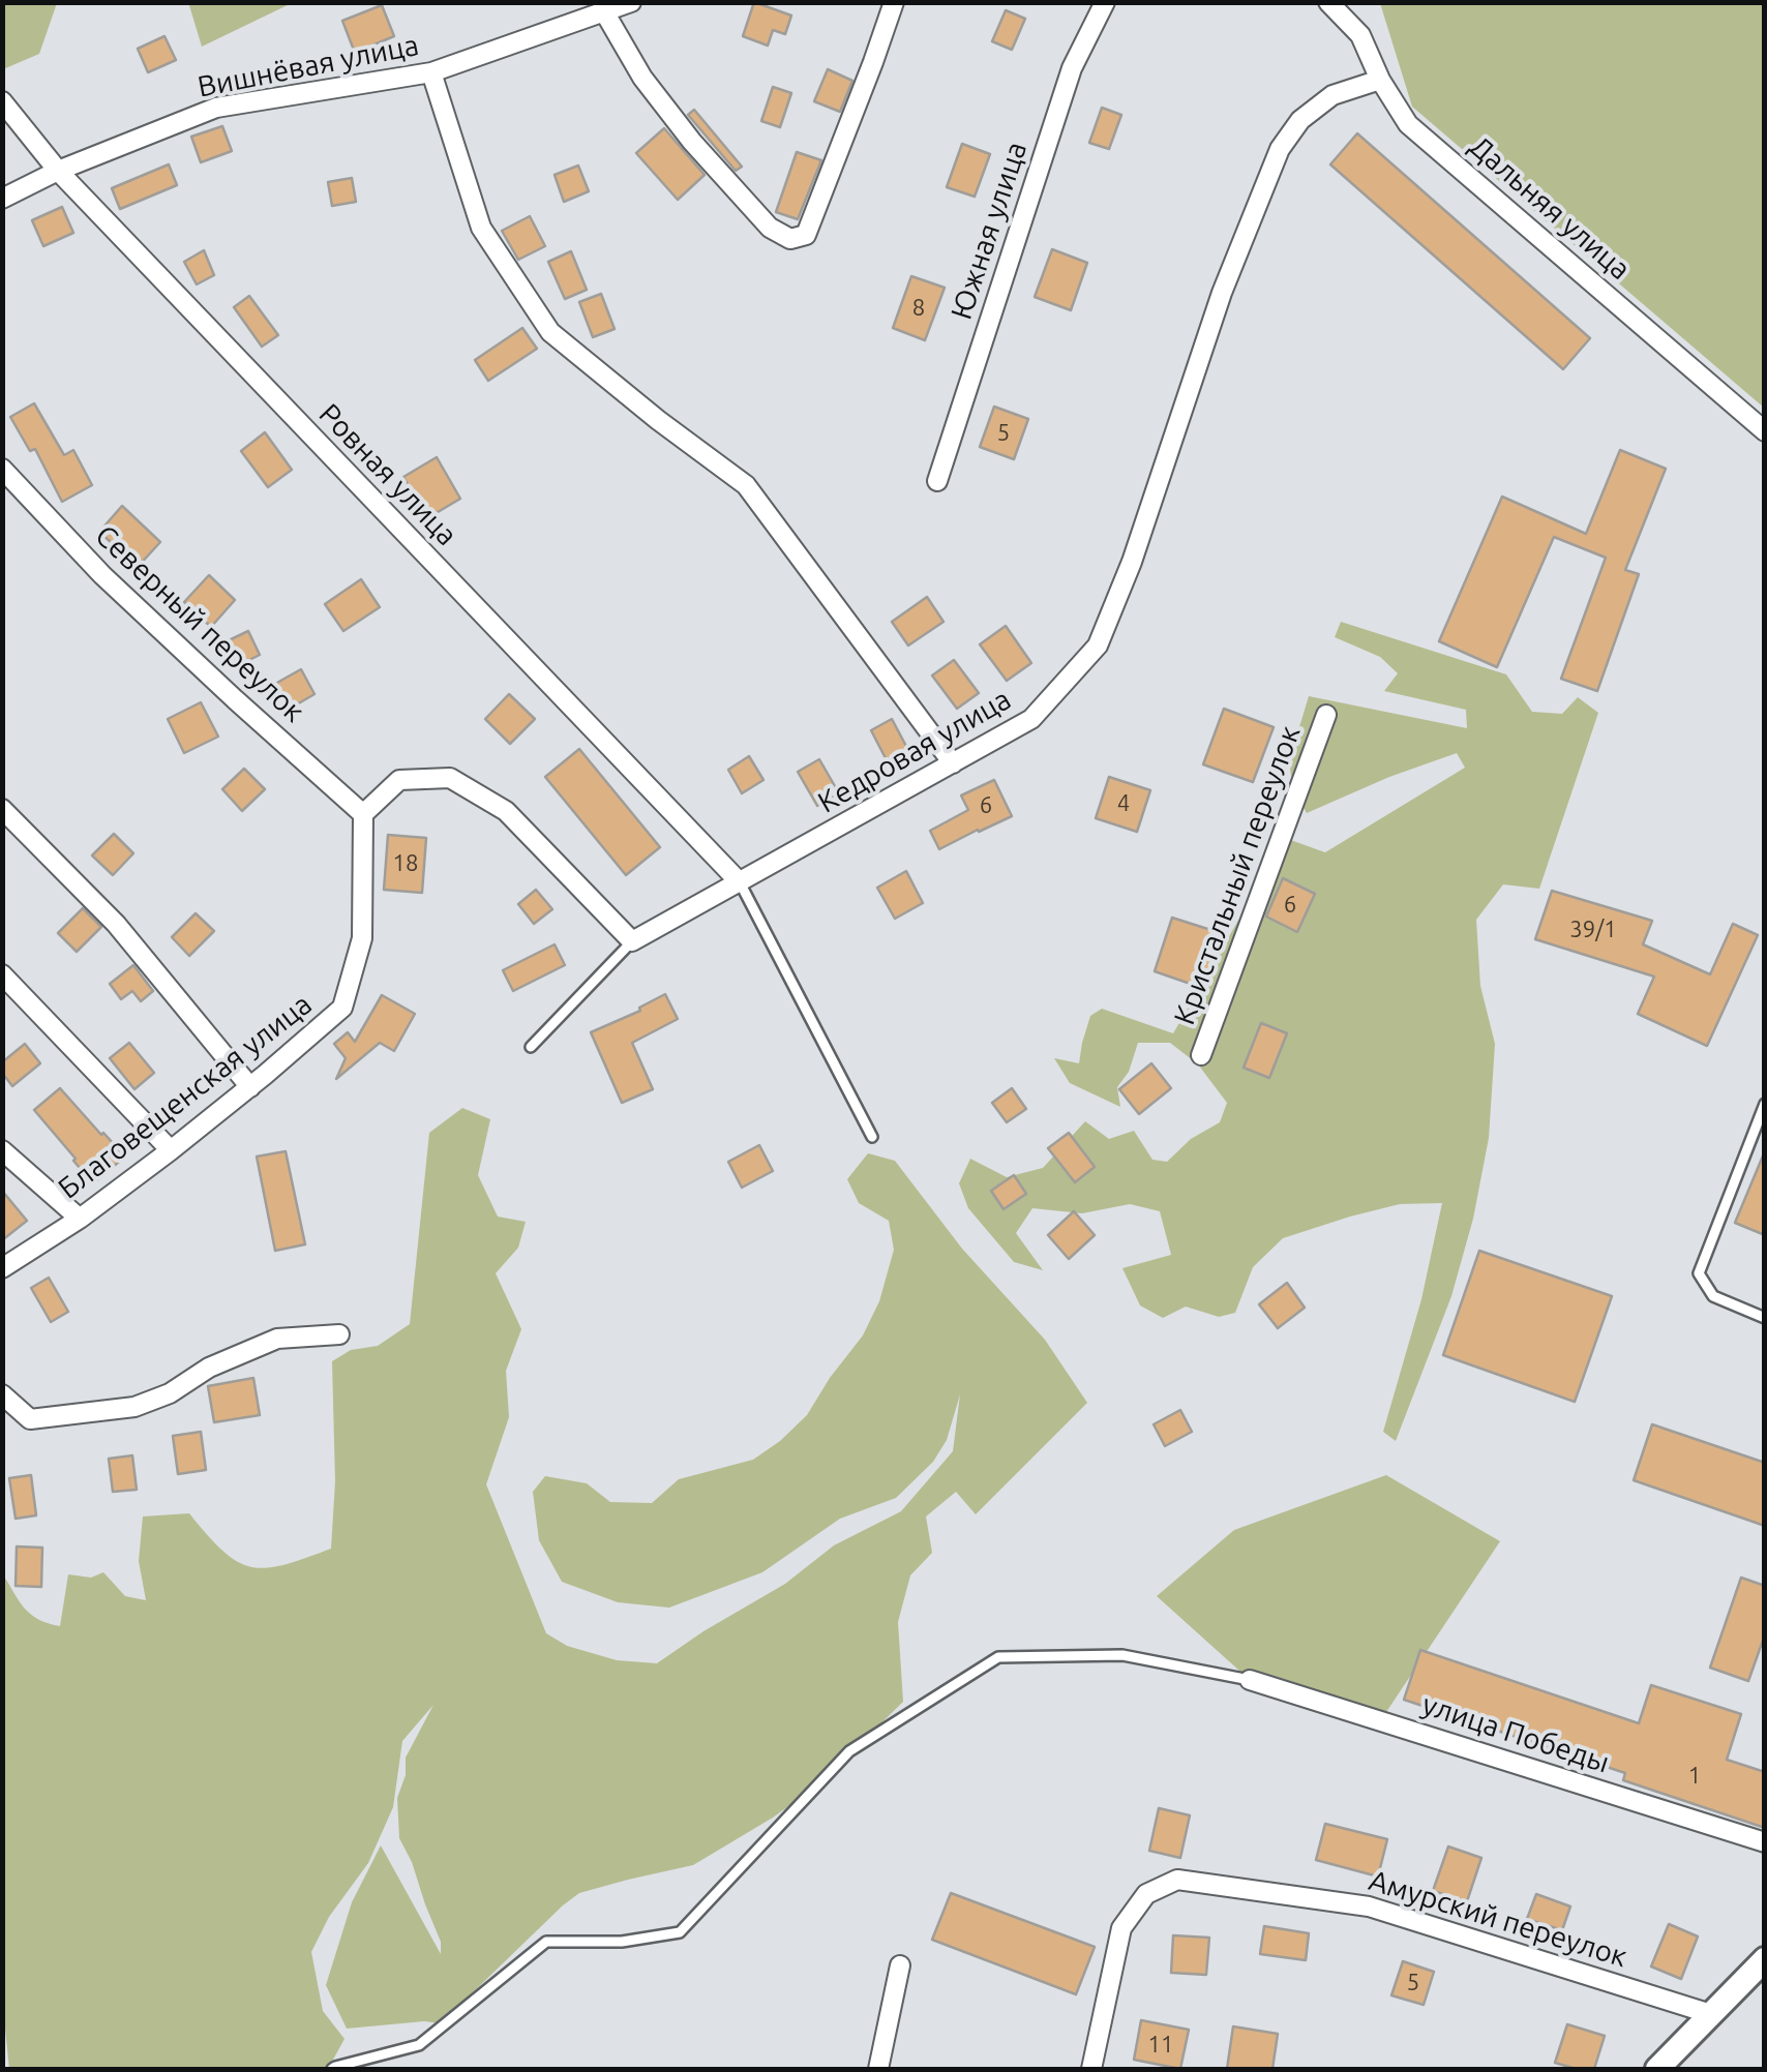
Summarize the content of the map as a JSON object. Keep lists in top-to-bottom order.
{
  "streets": {
    "street": [
      "Вишнёвая улица",
      "Дальняя улица",
      "Южная улица",
      "Ровная улица",
      "Северный переулок",
      "Кедровая улица",
      "Кристальный переулок",
      "Благовещенская улица",
      "улица Победы",
      "Амурский переулок"
    ]
  },
  "crossings": [
    ["Вишнёвая улица", "Ровная улица"],
    ["Дальняя улица", "Кедровая улица"],
    ["Ровная улица", "Кедровая улица"],
    ["Северный переулок", "Благовещенская улица"]
  ],
  "house_numbers": [
    "8",
    "5",
    "4",
    "6",
    "18",
    "6",
    "39/1",
    "1",
    "5",
    "11"
  ]
}
